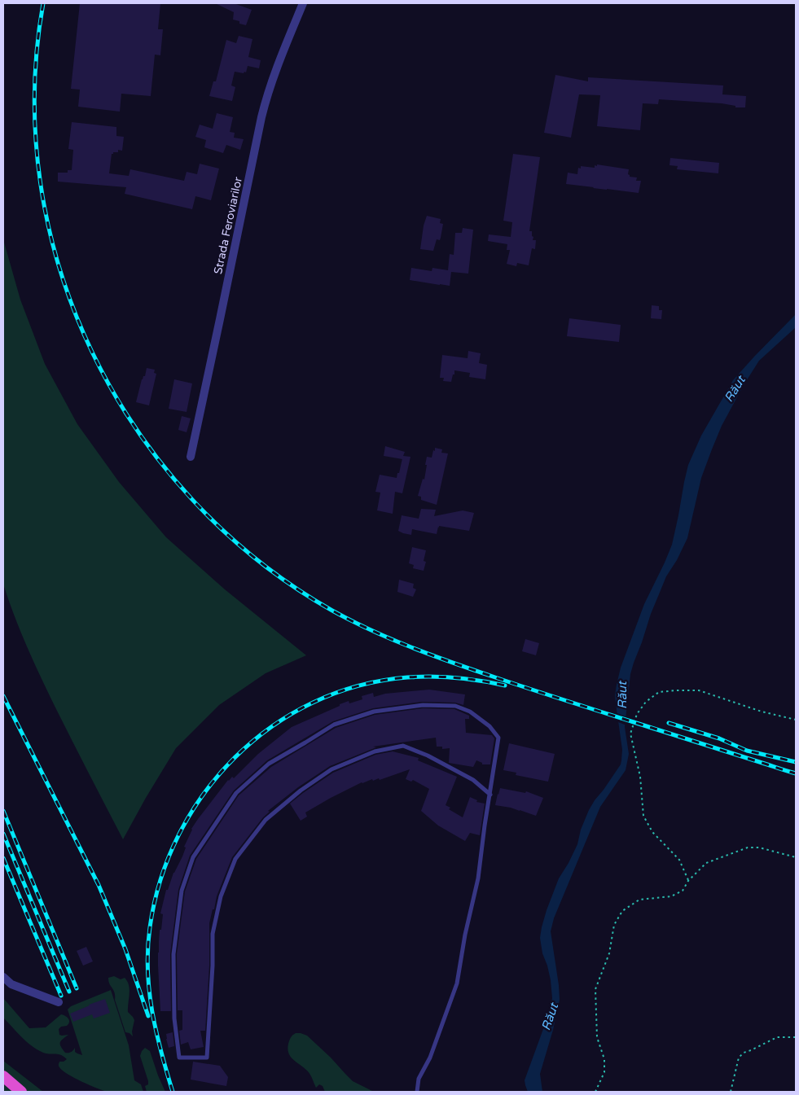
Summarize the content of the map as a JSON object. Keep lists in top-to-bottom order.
{
  "streets": {
    "street": ["Strada Feroviarilor"]
  },
  "water": ["Răut"]
}
